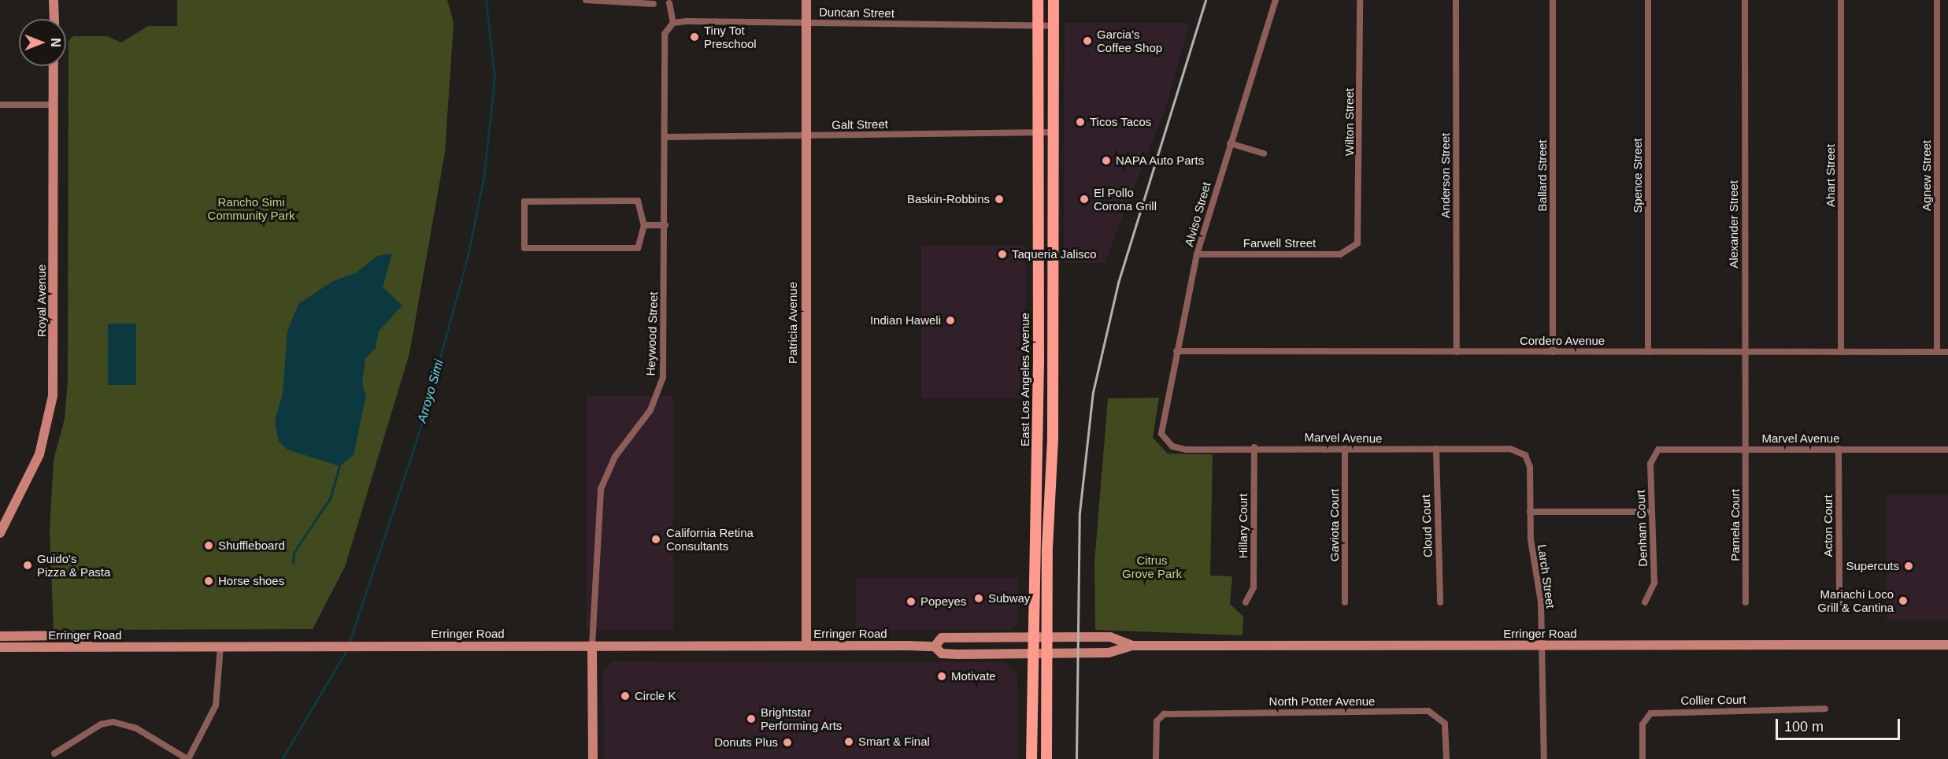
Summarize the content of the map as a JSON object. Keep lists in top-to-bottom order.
{
  "streets": {
    "main road": [
      "Royal Avenue",
      "Patricia Avenue",
      "Heywood Street",
      "East Los Angeles Avenue",
      "Erringer Road"
    ],
    "street": [
      "Duncan Street",
      "Wilton Street",
      "Galt Street",
      "Anderson Street",
      "Ballard Street",
      "Spence Street",
      "Ahart Street",
      "Agnew Street",
      "Alviso Street",
      "Alexander Street",
      "Farwell Street",
      "Cordero Avenue",
      "Marvel Avenue",
      "Gaviota Court",
      "Pamela Court",
      "Hillary Court",
      "Cloud Court",
      "Acton Court",
      "Denham Court",
      "Larch Street",
      "Collier Court",
      "North Potter Avenue"
    ]
  },
  "crossings": [
    ["Duncan Street", "Patricia Avenue"],
    ["Duncan Street", "Heywood Street"],
    ["Duncan Street", "East Los Angeles Avenue"],
    ["Wilton Street", "Farwell Street"],
    ["Galt Street", "Patricia Avenue"],
    ["Galt Street", "Heywood Street"],
    ["Galt Street", "East Los Angeles Avenue"],
    ["Anderson Street", "Cordero Avenue"],
    ["Ballard Street", "Cordero Avenue"],
    ["Spence Street", "Cordero Avenue"],
    ["Ahart Street", "Cordero Avenue"],
    ["Agnew Street", "Cordero Avenue"],
    ["Alviso Street", "Farwell Street"],
    ["Alviso Street", "Cordero Avenue"],
    ["Alviso Street", "Marvel Avenue"],
    ["Alexander Street", "Cordero Avenue"],
    ["Alexander Street", "Marvel Avenue"],
    ["Alexander Street", "Pamela Court"],
    ["Patricia Avenue", "Erringer Road"],
    ["Heywood Street", "Erringer Road"],
    ["East Los Angeles Avenue", "Erringer Road"],
    ["Marvel Avenue", "Gaviota Court"],
    ["Marvel Avenue", "Pamela Court"],
    ["Marvel Avenue", "Hillary Court"],
    ["Marvel Avenue", "Cloud Court"],
    ["Marvel Avenue", "Acton Court"],
    ["Marvel Avenue", "Denham Court"],
    ["Marvel Avenue", "Larch Street"],
    ["Larch Street", "Erringer Road"]
  ],
  "water": ["Arroyo Simi"],
  "parks": ["Rancho Simi Community Park", "Citrus Grove Park"],
  "places": [
    "Tiny Tot Preschool",
    "Garcia's Coffee Shop",
    "Ticos Tacos",
    "NAPA Auto Parts",
    "Baskin-Robbins",
    "El Pollo Corona Grill",
    "Taqueria Jalisco",
    "Indian Haweli",
    "California Retina Consultants",
    "Shuffleboard",
    "Guido's Pizza & Pasta",
    "Supercuts",
    "Horse shoes",
    "Subway",
    "Mariachi Loco Grill & Cantina",
    "Popeyes",
    "Motivate",
    "Circle K",
    "Brightstar Performing Arts",
    "Smart & Final",
    "Donuts Plus"
  ],
  "scale_bar": "100 m",
  "north": "right"
}
